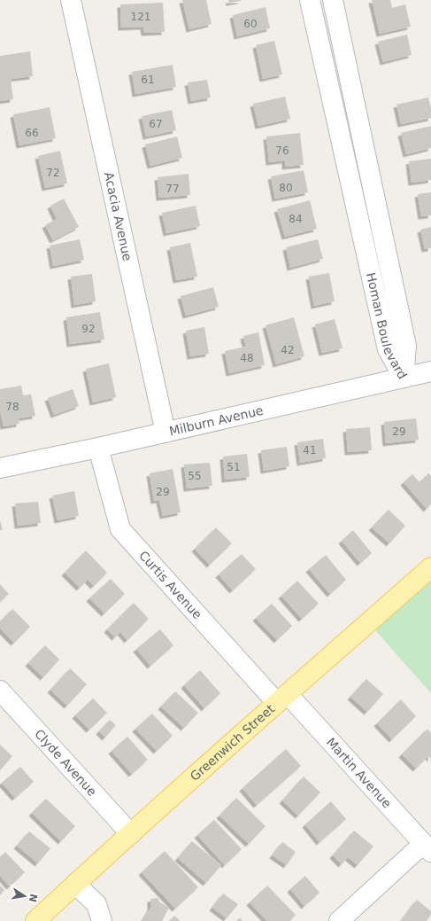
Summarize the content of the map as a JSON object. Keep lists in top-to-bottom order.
{
  "streets": {
    "main road": ["Greenwich Street"],
    "street": [
      "Acacia Avenue",
      "Homan Boulevard",
      "Milburn Avenue",
      "Curtis Avenue",
      "Clyde Avenue",
      "Martin Avenue"
    ]
  },
  "crossings": [
    ["Acacia Avenue", "Milburn Avenue"],
    ["Homan Boulevard", "Milburn Avenue"],
    ["Milburn Avenue", "Curtis Avenue"],
    ["Curtis Avenue", "Greenwich Street"],
    ["Curtis Avenue", "Martin Avenue"],
    ["Greenwich Street", "Clyde Avenue"],
    ["Greenwich Street", "Martin Avenue"]
  ],
  "house_numbers": [
    "121",
    "60",
    "61",
    "67",
    "66",
    "76",
    "72",
    "80",
    "77",
    "84",
    "92",
    "42",
    "48",
    "78",
    "29",
    "41",
    "51",
    "55",
    "29"
  ],
  "north": "right"
}
